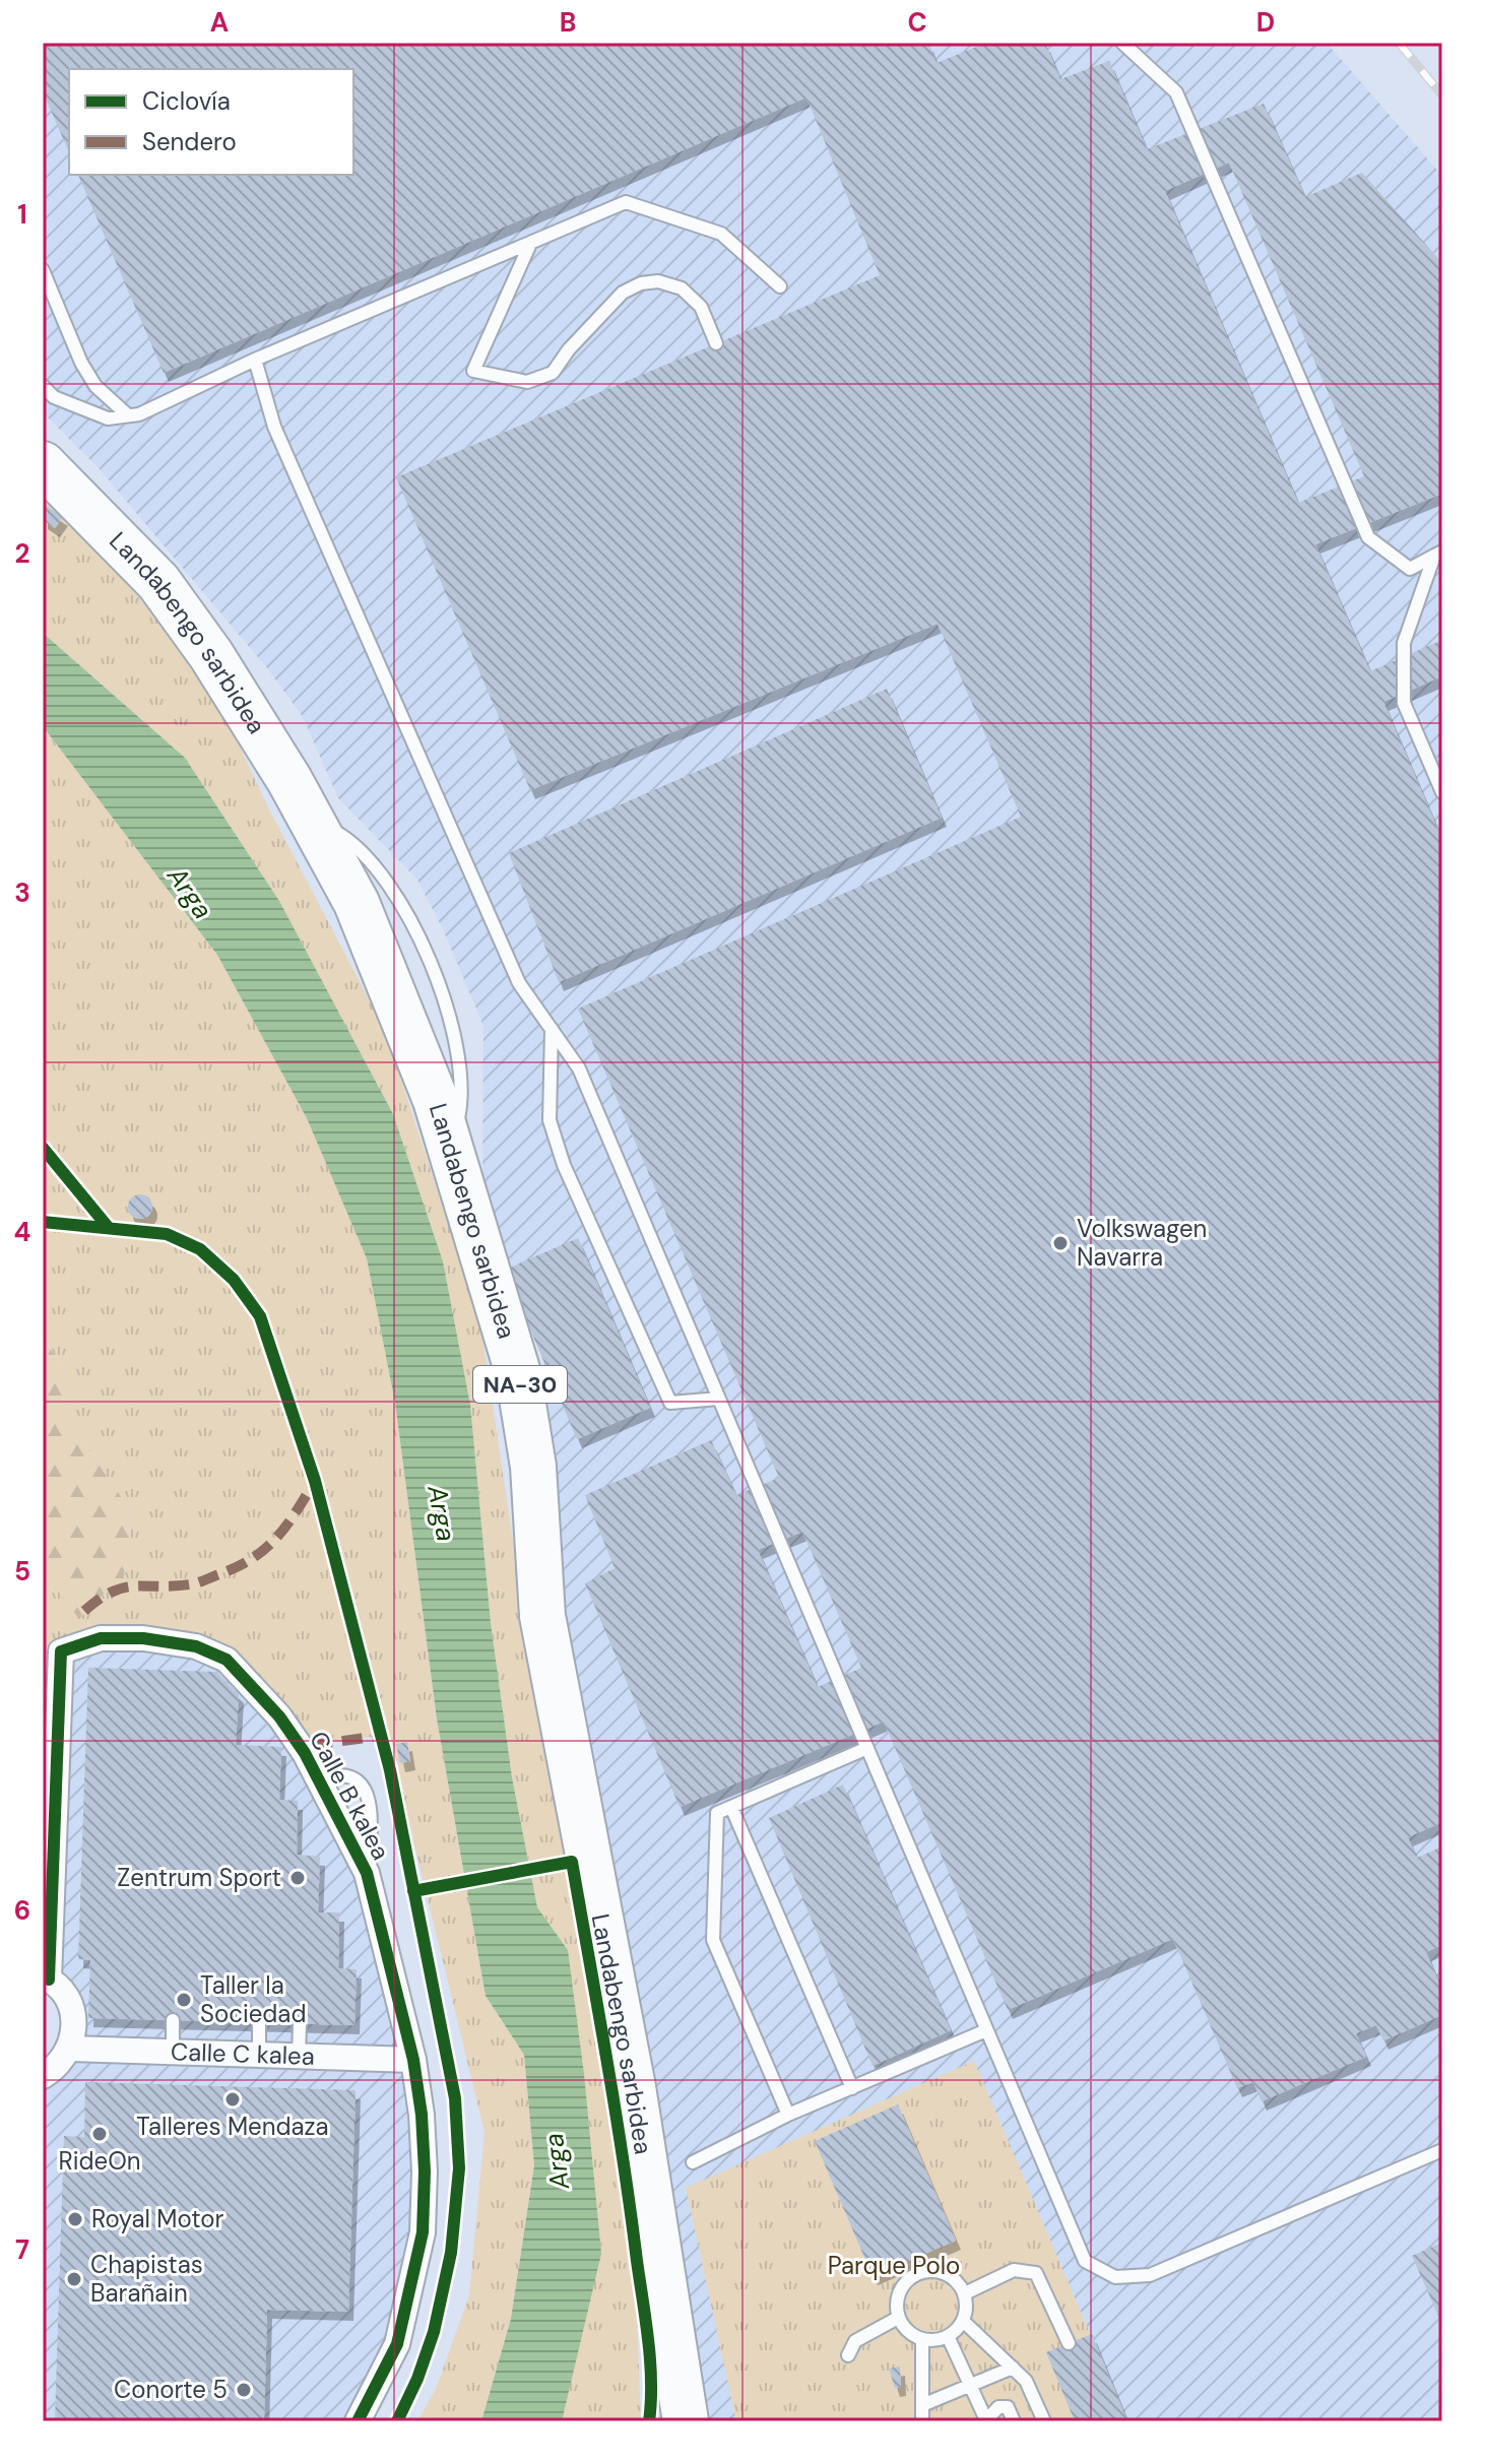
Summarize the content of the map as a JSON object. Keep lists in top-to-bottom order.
{
  "streets": {
    "highway": ["Landabengo sarbidea", "NA-30"],
    "street": ["Calle B kalea", "Calle C kalea"]
  },
  "crossings": [
    ["Calle B kalea", "Calle C kalea"]
  ],
  "water": ["Arga"],
  "parks": ["Parque Polo"],
  "places": [
    "Volkswagen Navarra",
    "Zentrum Sport",
    "Taller la Sociedad",
    "Talleres Mendaza",
    "RideOn",
    "Royal Motor",
    "Chapistas Barañain",
    "Conorte 5"
  ],
  "legend": ["Ciclovía", "Sendero"],
  "grid": {
    "columns": [
      "A",
      "B",
      "C",
      "D"
    ],
    "rows": [
      "1",
      "2",
      "3",
      "4",
      "5",
      "6",
      "7"
    ]
  }
}
